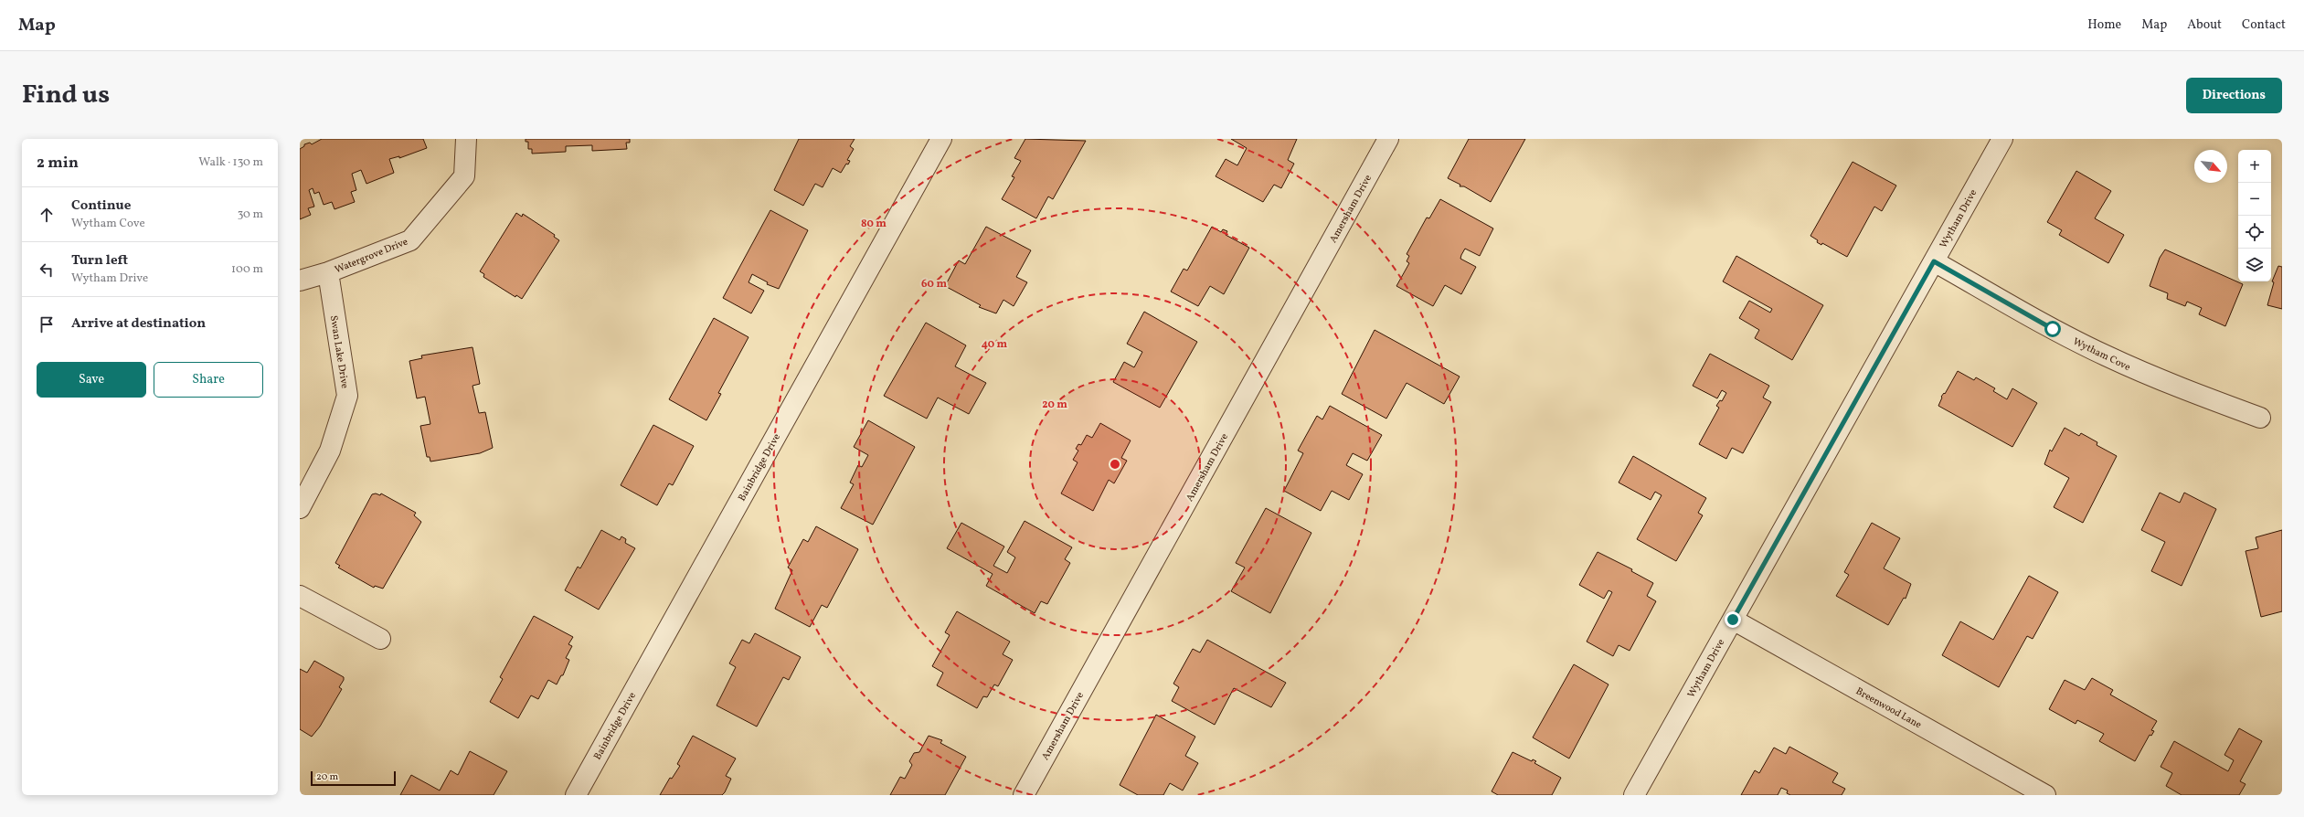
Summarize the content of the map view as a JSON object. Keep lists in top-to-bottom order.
{
  "streets": {
    "street": [
      "Amersham Drive",
      "Wytham Drive",
      "Watergrove Drive",
      "Swan Lake Drive",
      "Wytham Cove",
      "Bainbridge Drive",
      "Breenwood Lane"
    ]
  },
  "crossings": [
    ["Wytham Drive", "Wytham Cove"],
    ["Wytham Drive", "Breenwood Lane"],
    ["Watergrove Drive", "Swan Lake Drive"]
  ],
  "scale_bar": "20 m",
  "north": "bottom right",
  "page": {
    "header": "Map",
    "nav": [
      "Home",
      "Map",
      "About",
      "Contact"
    ],
    "title": "Find us",
    "buttons": [
      "Directions",
      ["Save", "Share"]
    ],
    "heading": ["2 min", "Walk · 130 m"],
    "map_buttons": ["+", "−"],
    "list": [
      ["Continue", "Wytham Cove", "30 m"],
      ["Turn left", "Wytham Drive", "100 m"],
      "Arrive at destination"
    ],
    "scale": "20 m"
  },
  "rings": [
    "80 m",
    "60 m",
    "40 m",
    "20 m"
  ]
}
